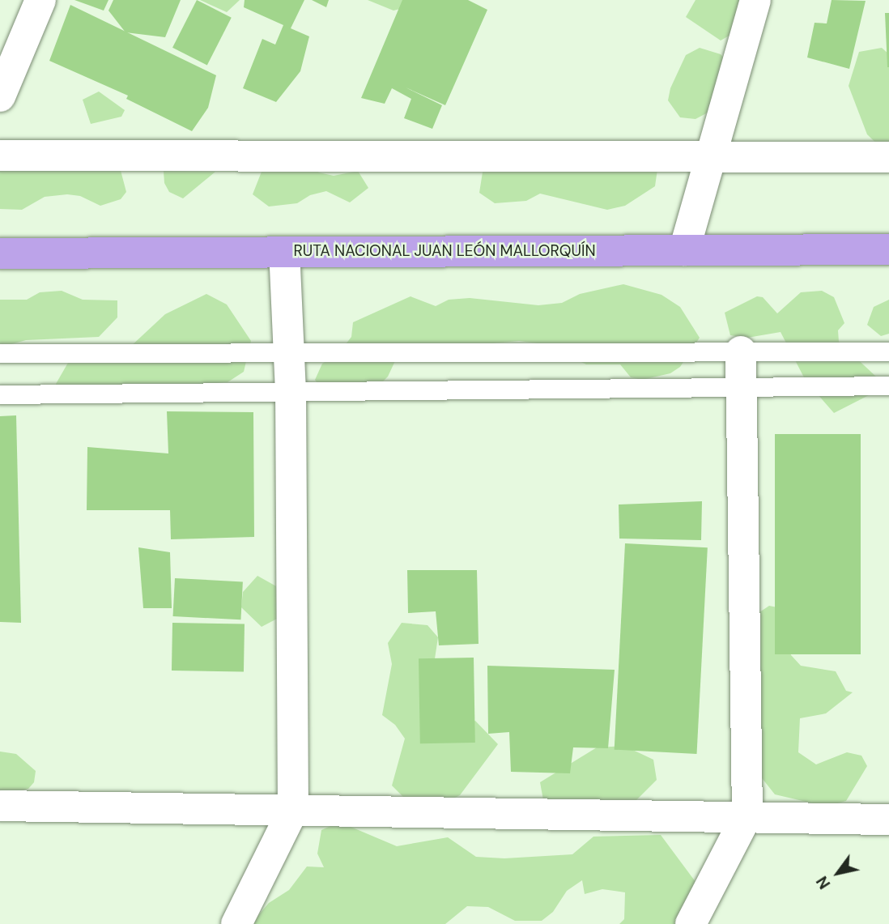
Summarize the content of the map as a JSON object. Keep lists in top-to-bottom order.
{
  "streets": {
    "highway": ["RUTA NACIONAL JUAN LEÓN MALLORQUÍN"]
  },
  "north": "bottom left"
}
